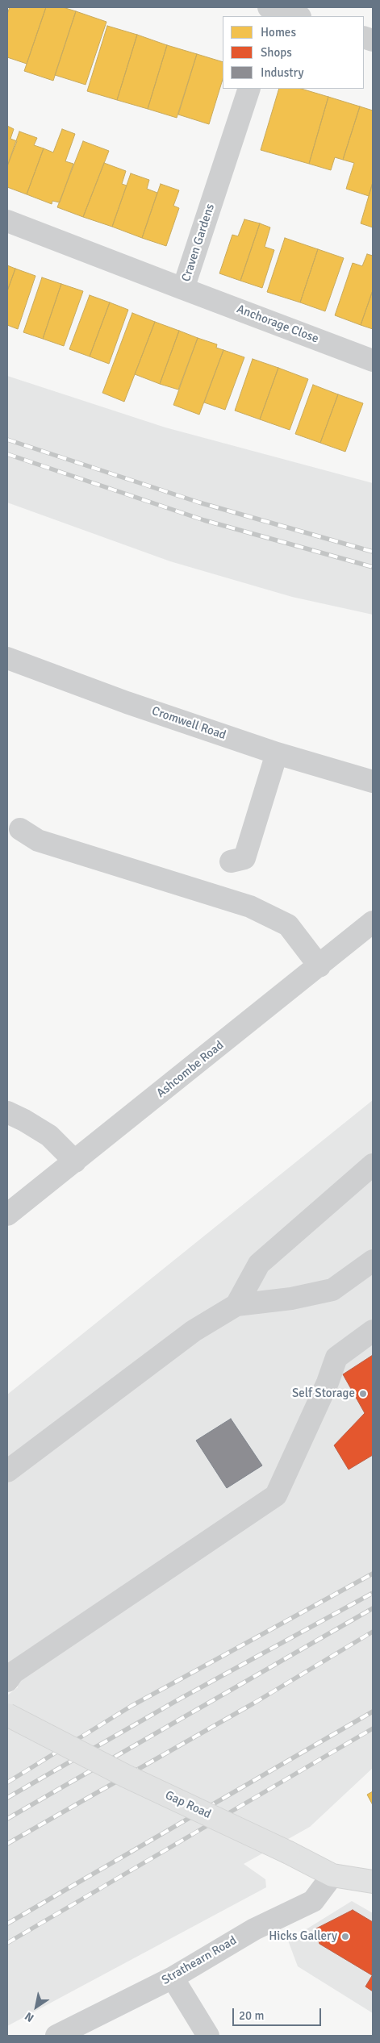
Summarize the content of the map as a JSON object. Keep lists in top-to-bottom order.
{
  "streets": {
    "main road": ["Gap Road"],
    "street": [
      "Craven Gardens",
      "Anchorage Close",
      "Cromwell Road",
      "Ashcombe Road",
      "Strathearn Road"
    ]
  },
  "crossings": [
    ["Craven Gardens", "Anchorage Close"],
    ["Gap Road", "Strathearn Road"]
  ],
  "places": ["Self Storage", "Hicks Gallery"],
  "legend": ["Homes", "Shops", "Industry"],
  "scale_bar": "20 m",
  "north": "bottom left"
}
